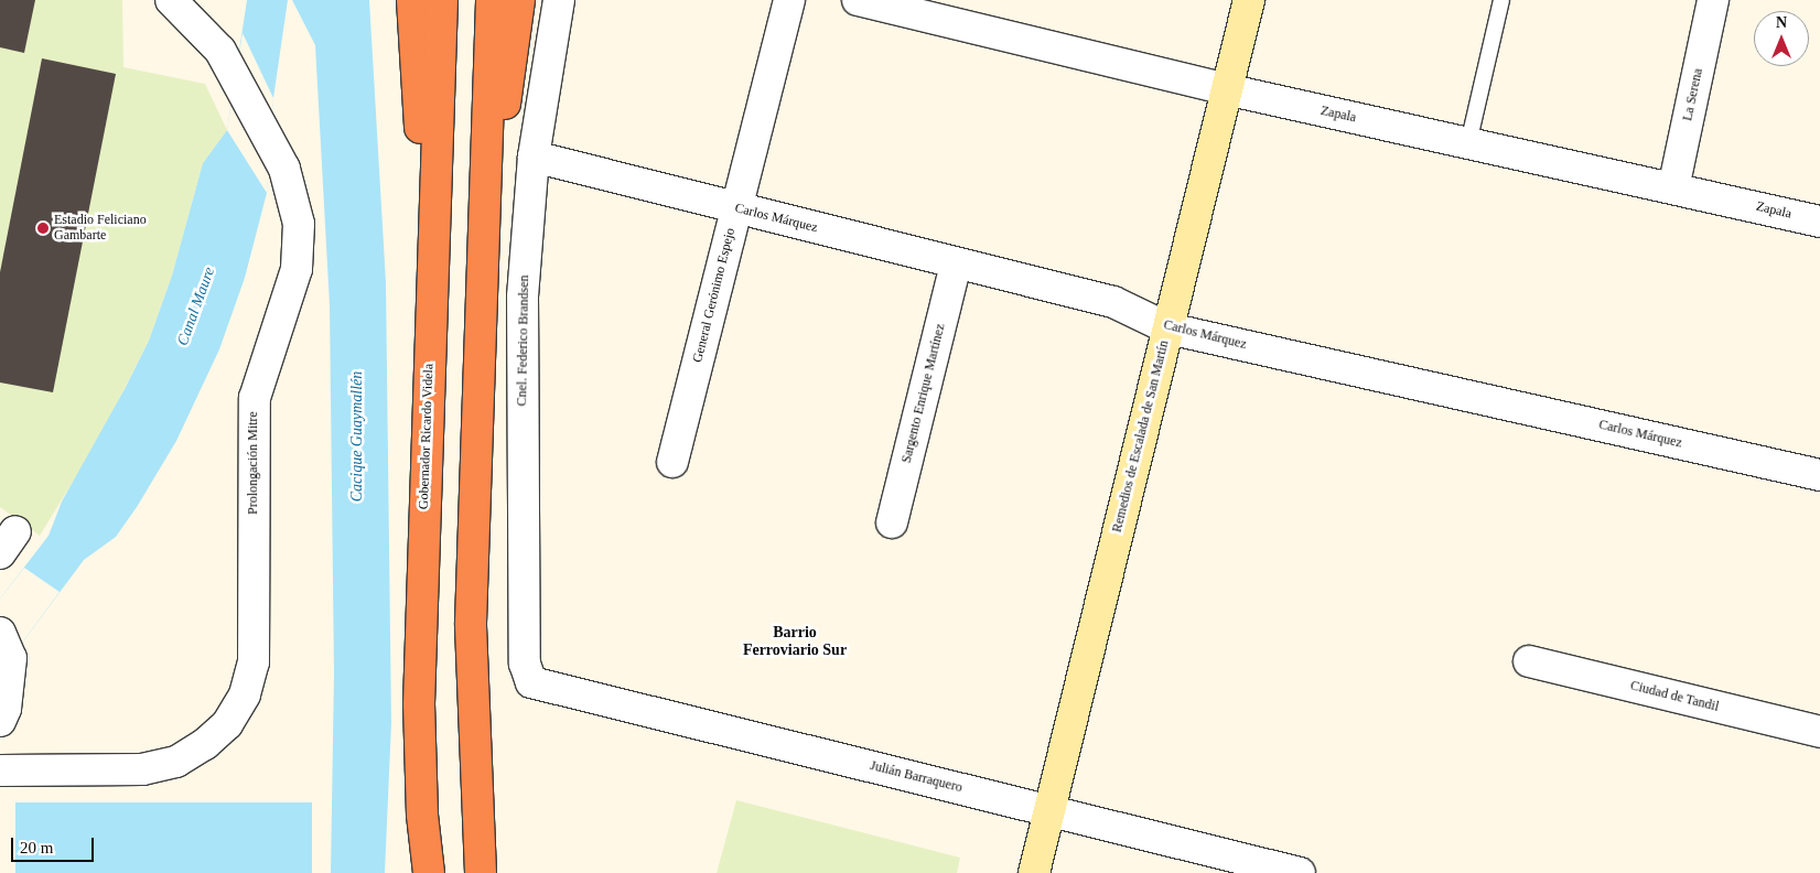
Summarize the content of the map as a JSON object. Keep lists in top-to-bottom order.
{
  "streets": {
    "highway": ["Gobernador Ricardo Videla"],
    "street": [
      "La Serena",
      "Zapala",
      "Carlos Márquez",
      "General Gerónimo Espejo",
      "Cnel. Federico Brandsen",
      "Sargento Enrique Martínez",
      "Remedios de Escalada de San Martín",
      "Prolongación Mitre",
      "Ciudad de Tandil",
      "Julián Barraquero"
    ]
  },
  "crossings": [
    ["La Serena", "Zapala"],
    ["Zapala", "Remedios de Escalada de San Martín"],
    ["Carlos Márquez", "General Gerónimo Espejo"],
    ["Carlos Márquez", "Cnel. Federico Brandsen"],
    ["Carlos Márquez", "Sargento Enrique Martínez"],
    ["Carlos Márquez", "Remedios de Escalada de San Martín"],
    ["Cnel. Federico Brandsen", "Julián Barraquero"],
    ["Remedios de Escalada de San Martín", "Julián Barraquero"]
  ],
  "districts": ["Barrio Ferroviario Sur"],
  "water": ["Canal Maure", "Cacique Guaymallén"],
  "places": ["Estadio Feliciano Gambarte"],
  "scale_bar": "20 m",
  "north": "top"
}
